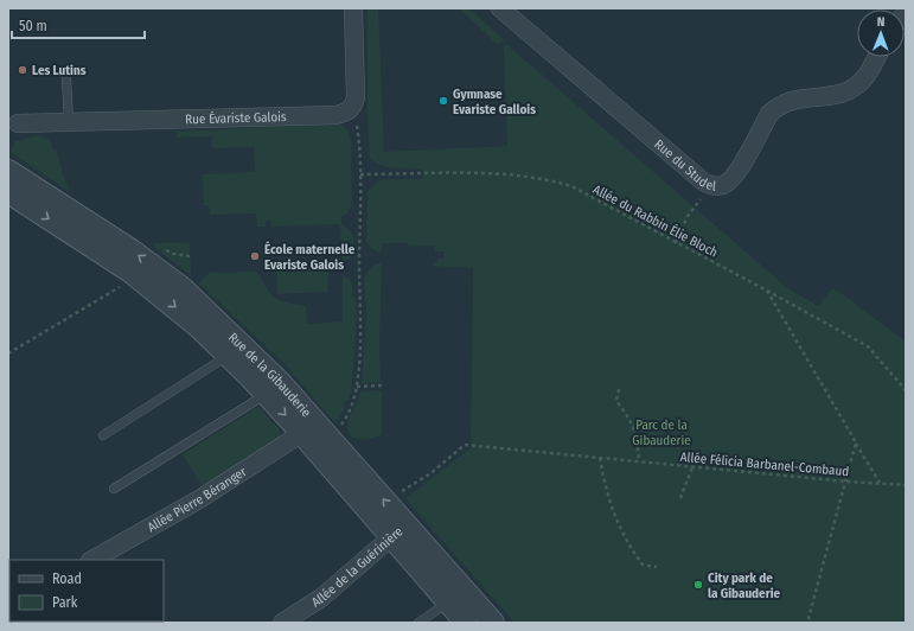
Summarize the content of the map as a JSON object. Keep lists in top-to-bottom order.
{
  "streets": {
    "street": [
      "Rue Évariste Galois",
      "Rue du Studel",
      "Rue de la Gibauderie",
      "Allée Pierre Béranger",
      "Allée de la Guérinière"
    ],
    "path": ["Allée du Rabbin Élie Bloch", "Allée Félicia Barbanel-Combaud"]
  },
  "crossings": [
    ["Rue de la Gibauderie", "Allée Félicia Barbanel-Combaud"],
    ["Rue de la Gibauderie", "Allée Pierre Béranger"],
    ["Rue de la Gibauderie", "Allée de la Guérinière"]
  ],
  "parks": ["Parc de la Gibauderie"],
  "places": [
    "Les Lutins",
    "Gymnase Evariste Gallois",
    "École maternelle Evariste Galois",
    "City park de la Gibauderie"
  ],
  "legend": ["Road", "Park"],
  "scale_bar": "50 m",
  "north": "top"
}
